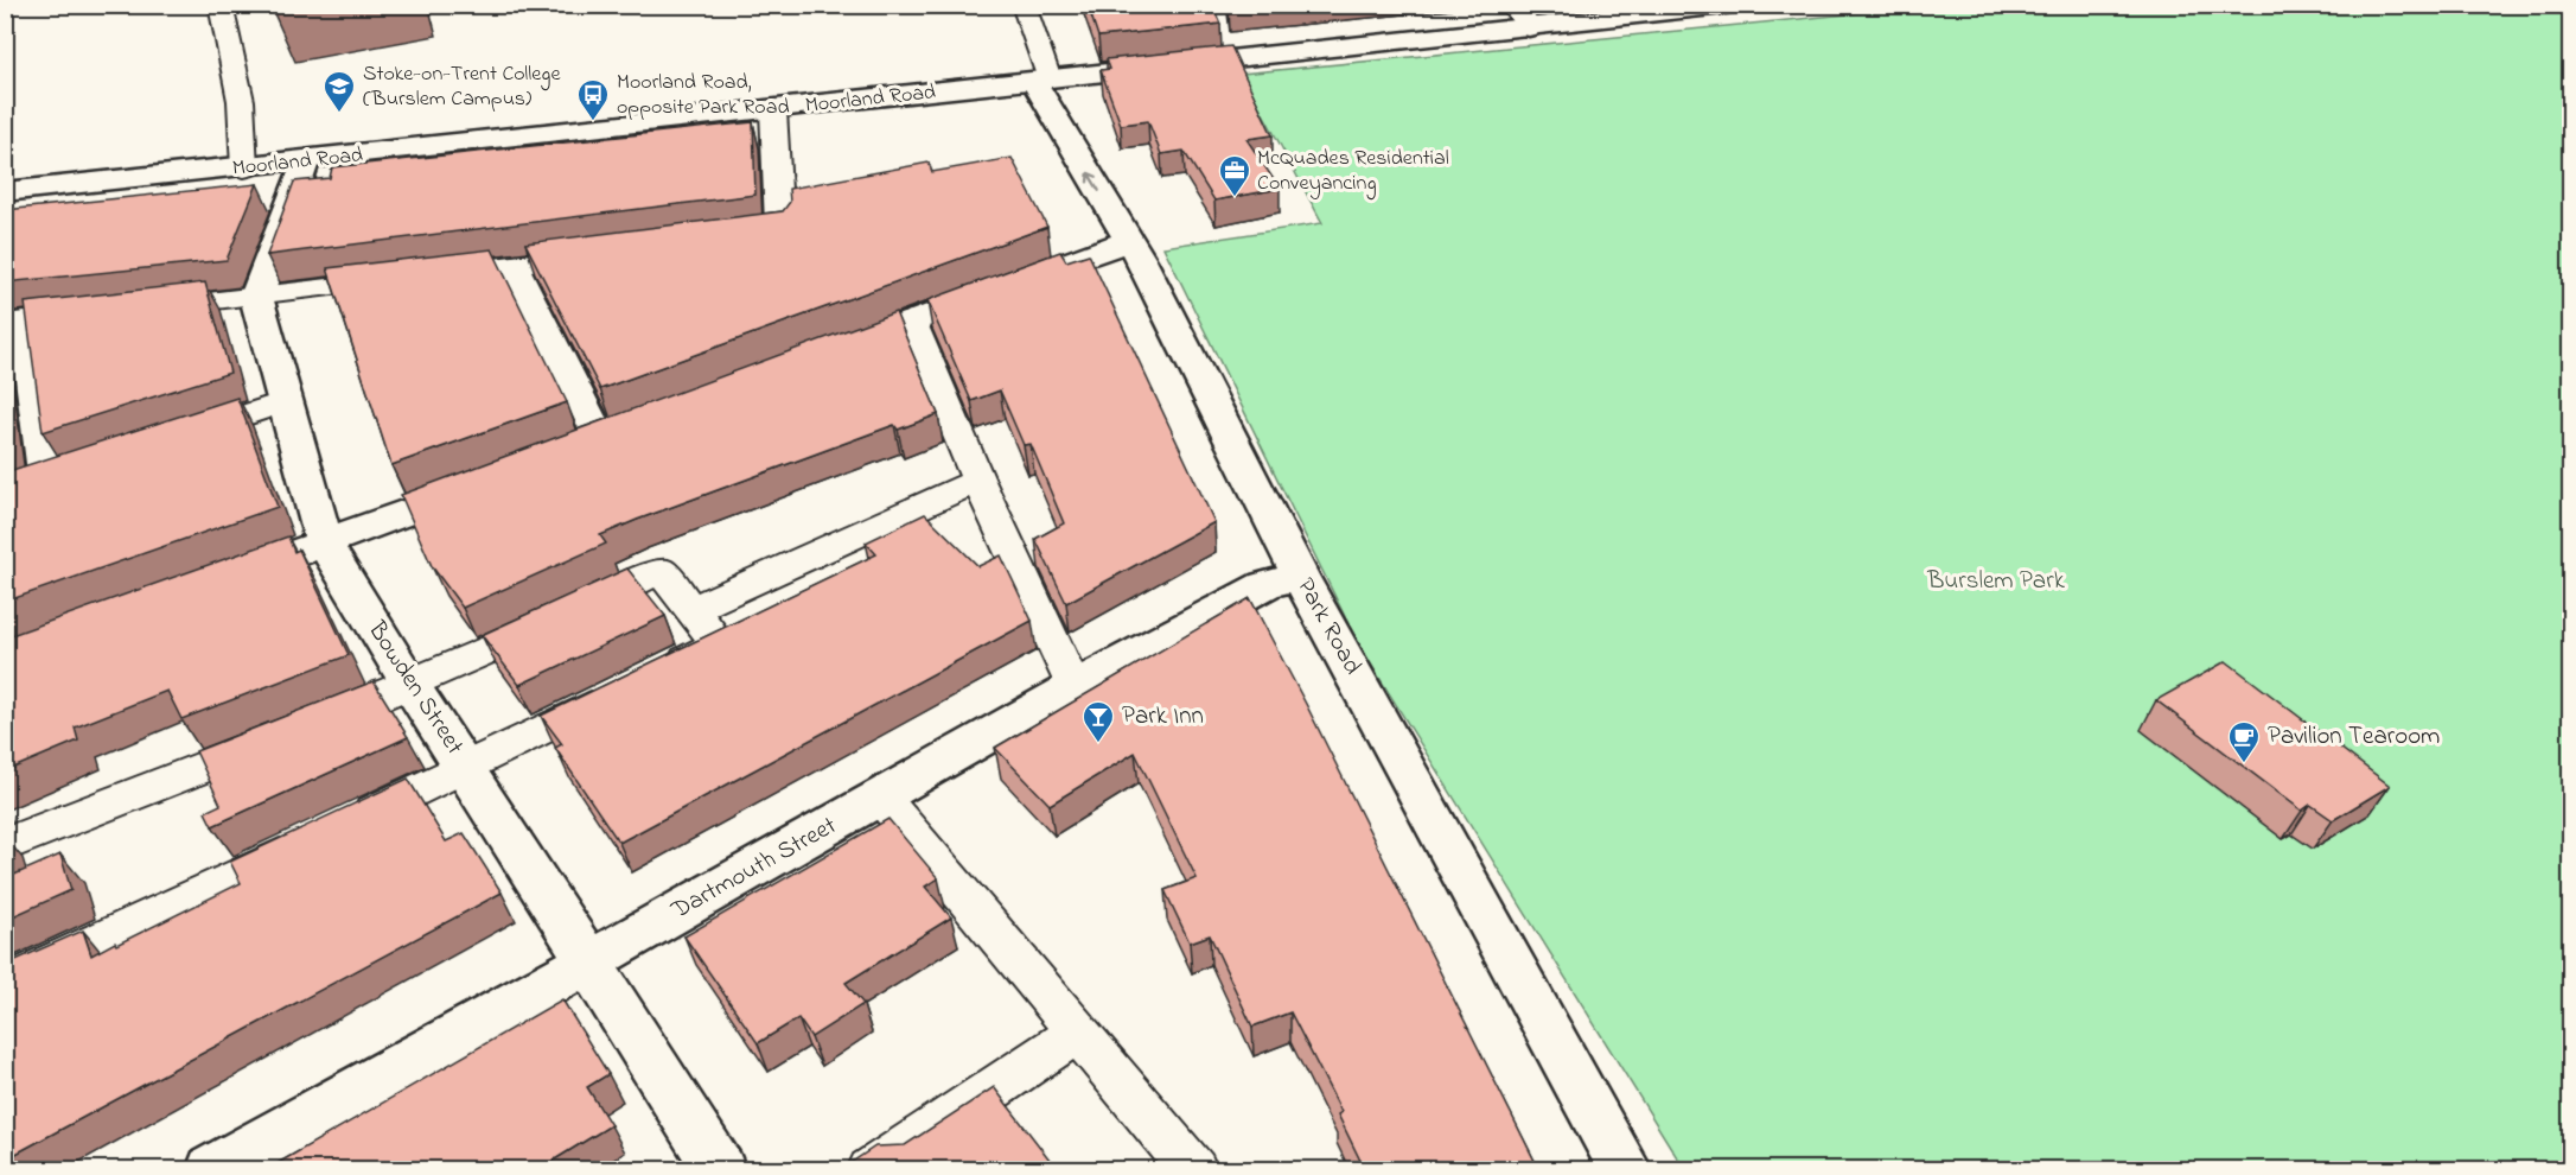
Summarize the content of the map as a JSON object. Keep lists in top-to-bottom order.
{
  "streets": {
    "street": [
      "Moorland Road",
      "Park Road",
      "Bowden Street",
      "Dartmouth Street"
    ]
  },
  "crossings": [
    ["Moorland Road", "Park Road"],
    ["Park Road", "Dartmouth Street"],
    ["Bowden Street", "Dartmouth Street"]
  ],
  "parks": ["Burslem Park"],
  "places": {
    "school or university": ["Stoke-on-Trent College (Burslem Campus)"],
    "bus stop": ["Moorland Road, opposite Park Road"],
    "office": ["McQuades Residential Conveyancing"],
    "bar": ["Park Inn"],
    "cafe": ["Pavilion Tearoom"]
  }
}
